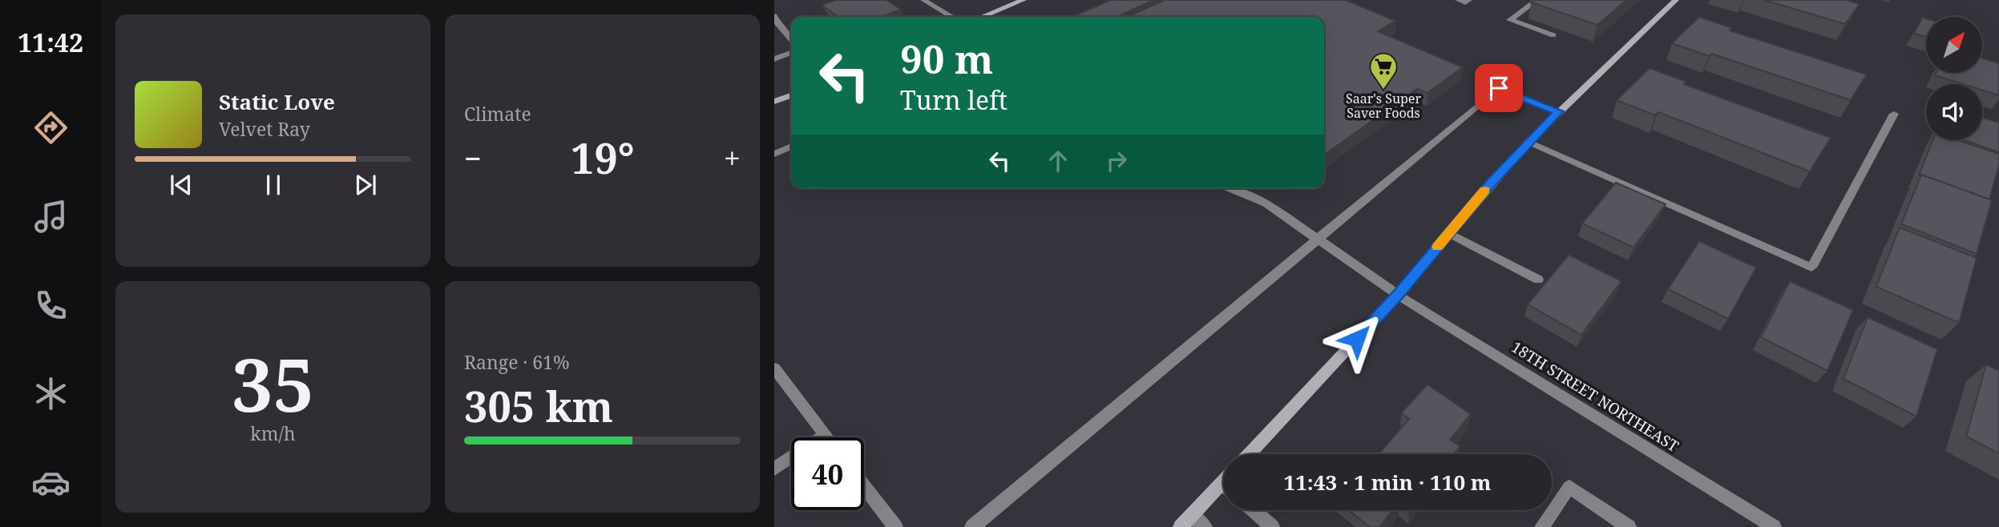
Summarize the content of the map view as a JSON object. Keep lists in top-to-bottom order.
{
  "streets": {
    "street": ["18TH STREET NORTHEAST"]
  },
  "places": {
    "supermarket": ["Saar's Super Saver Foods"]
  },
  "north": "top right",
  "page": {
    "tabs": "11:42",
    "tile": [
      "Climate",
      ["35", "km/h"],
      ["Range · 61%", "305 km"]
    ],
    "turn": ["90 m", "Turn left"],
    "song": ["Static Love", "Velvet Ray"],
    "heat": ["−", "19°", "+"],
    "limit": "40",
    "trip": "11:43 · 1 min · 110 m"
  }
}
